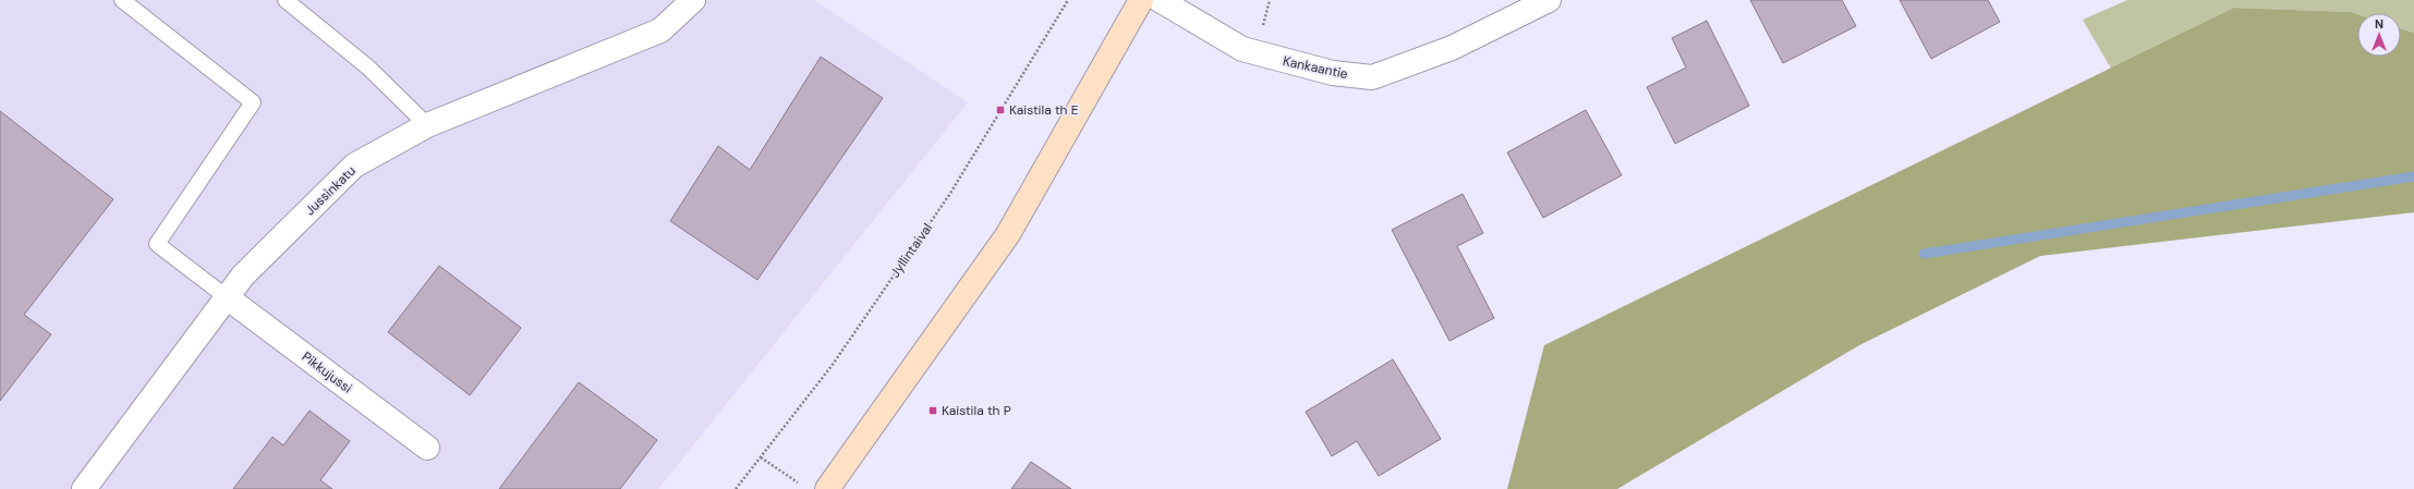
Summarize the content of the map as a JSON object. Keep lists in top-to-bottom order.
{
  "streets": {
    "street": ["Kankaantie", "Jussinkatu", "Pikkujussi"],
    "path": ["Jyllintaival"]
  },
  "crossings": [
    ["Jussinkatu", "Pikkujussi"]
  ],
  "places": {
    "transit": ["Kaistila th E", "Kaistila th P"]
  },
  "north": "top"
}
